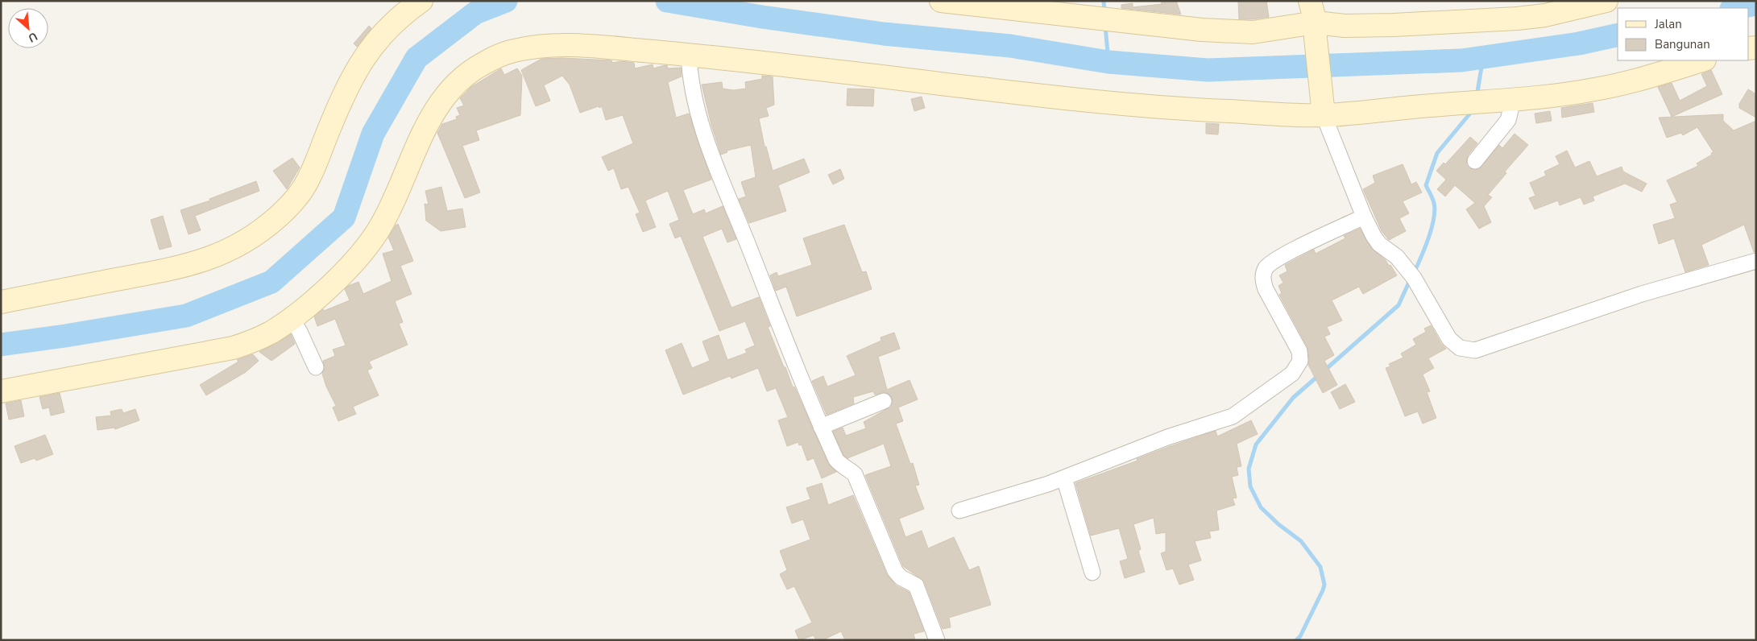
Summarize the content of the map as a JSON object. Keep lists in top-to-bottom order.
{
  "legend": ["Jalan", "Bangunan"],
  "north": "bottom right"
}
